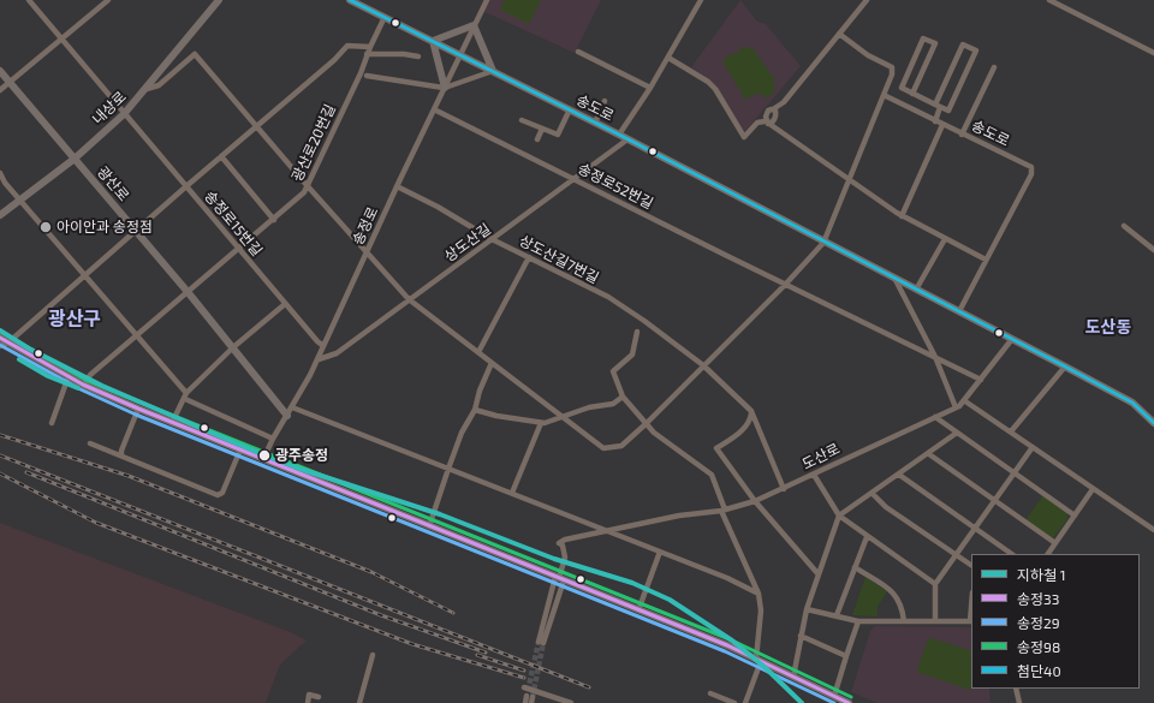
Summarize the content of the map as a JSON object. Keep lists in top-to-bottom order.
{
  "streets": {
    "main road": ["내상로", "송도로", "광산로"],
    "street": [
      "광산로20번길",
      "송정로52번길",
      "송정로15번길",
      "송정로",
      "상도산길",
      "상도산길7번길",
      "도산로"
    ]
  },
  "crossings": [
    ["내상로", "광산로"],
    ["내상로", "송정로15번길"],
    ["송도로", "광산로20번길"],
    ["송도로", "송정로"],
    ["송도로", "상도산길"],
    ["송도로", "도산로"],
    ["광산로20번길", "광산로"],
    ["광산로20번길", "송정로15번길"],
    ["광산로", "송정로"],
    ["송정로52번길", "송정로"],
    ["송정로52번길", "상도산길"],
    ["송정로52번길", "도산로"],
    ["송정로15번길", "송정로"],
    ["송정로", "상도산길"],
    ["송정로", "상도산길7번길"],
    ["상도산길", "상도산길7번길"]
  ],
  "districts": ["광산구", "도산동"],
  "places": ["아이안과 송정점", "광주송정"],
  "lines": [
    "transit line 첨단40",
    "metro line 1",
    "transit line 송정98",
    "transit line 송정33",
    "transit line 송정29"
  ],
  "legend": [
    "지하철 1",
    "송정33",
    "송정29",
    "송정98",
    "첨단40"
  ]
}
